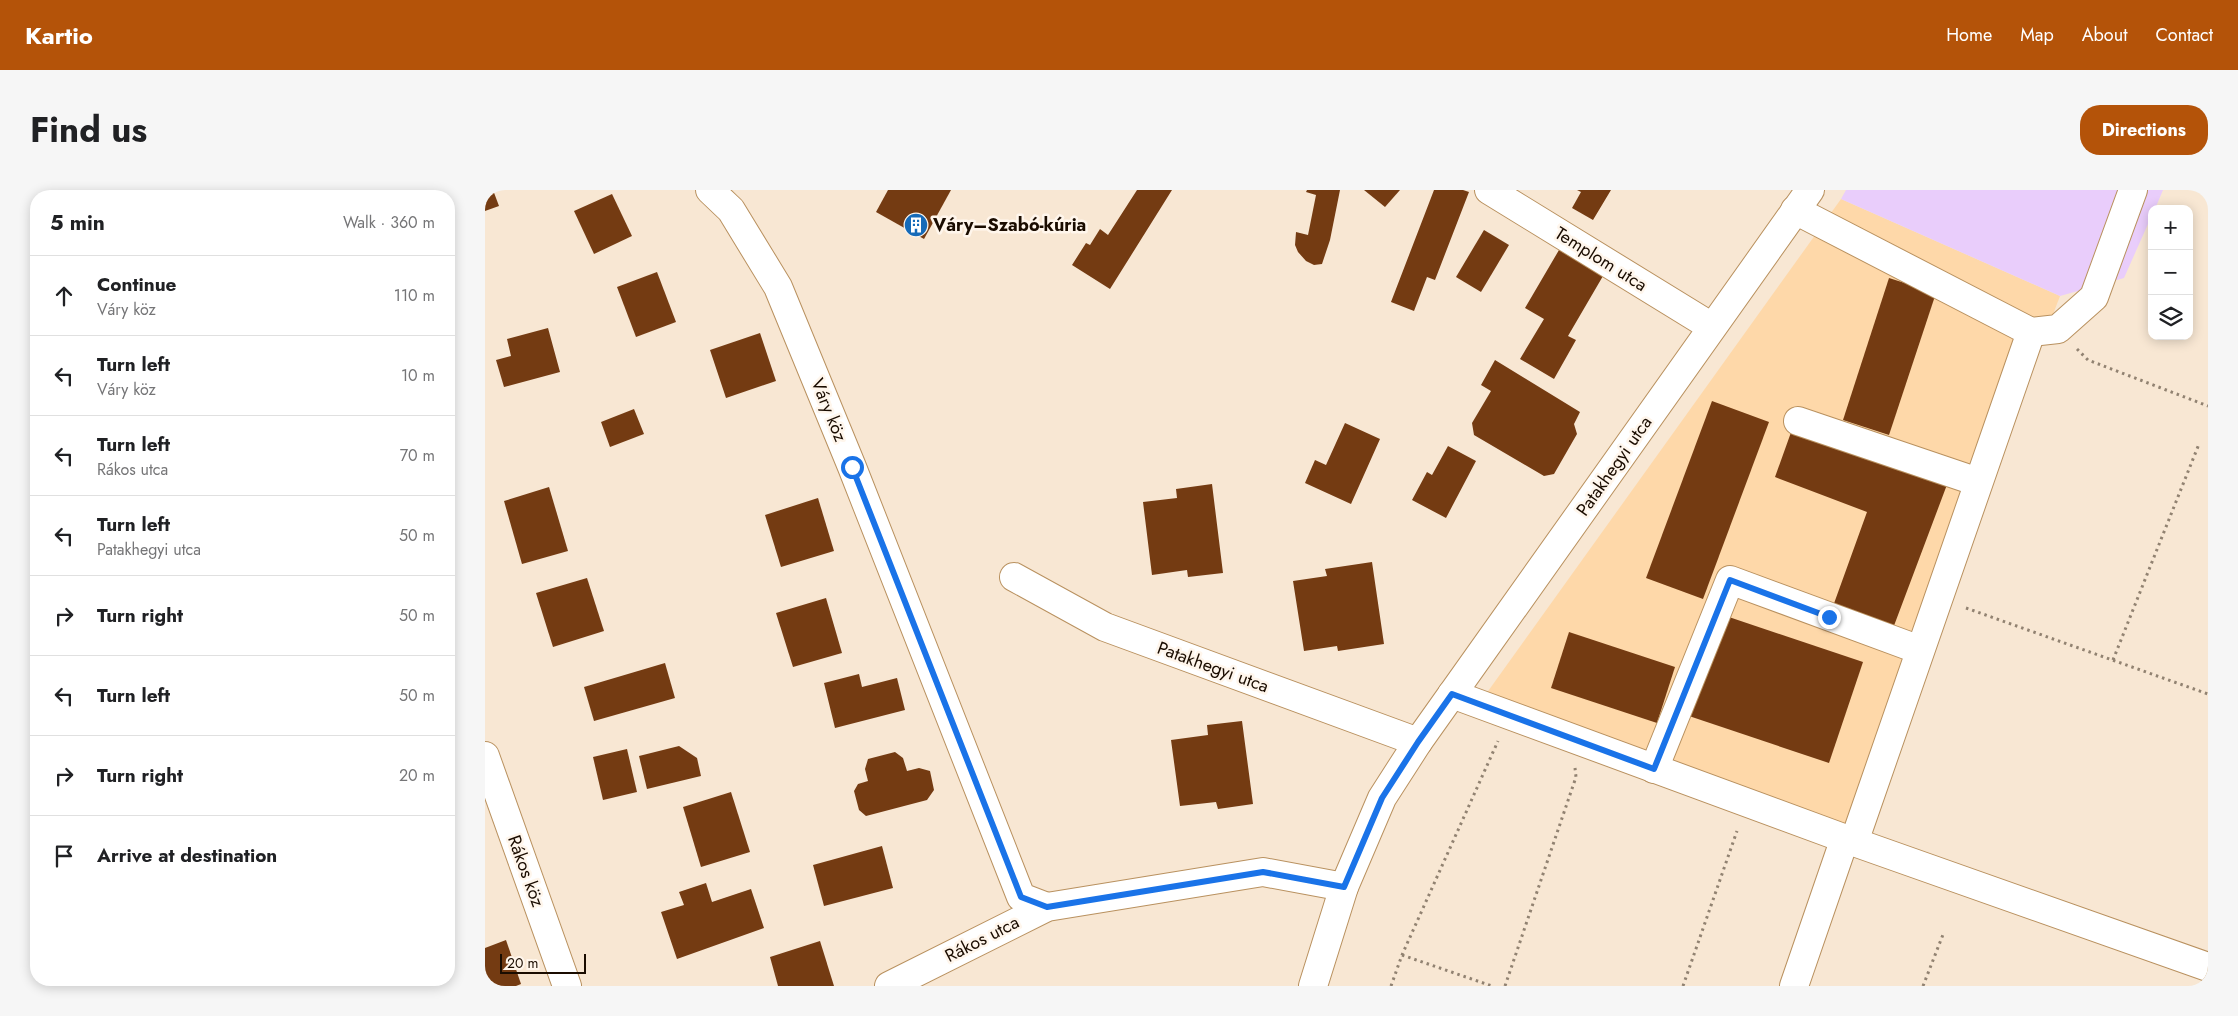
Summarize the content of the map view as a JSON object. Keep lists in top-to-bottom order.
{
  "streets": {
    "street": [
      "Templom utca",
      "Váry köz",
      "Patakhegyi utca",
      "Rákos köz",
      "Rákos utca"
    ]
  },
  "crossings": [
    ["Templom utca", "Patakhegyi utca"],
    ["Váry köz", "Rákos utca"],
    ["Patakhegyi utca", "Rákos utca"]
  ],
  "places": {
    "building": ["Váry–Szabó-kúria"]
  },
  "scale_bar": "20 m",
  "page": {
    "header": "Kartio",
    "nav": [
      "Home",
      "Map",
      "About",
      "Contact"
    ],
    "title": "Find us",
    "buttons": "Directions",
    "heading": ["5 min", "Walk · 360 m"],
    "map_buttons": ["+", "−"],
    "list": [
      ["Continue", "Váry köz", "110 m"],
      ["Turn left", "Váry köz", "10 m"],
      ["Turn left", "Rákos utca", "70 m"],
      ["Turn left", "Patakhegyi utca", "50 m"],
      ["Turn right", "50 m"],
      ["Turn left", "50 m"],
      ["Turn right", "20 m"],
      "Arrive at destination"
    ],
    "scale": "20 m"
  }
}
